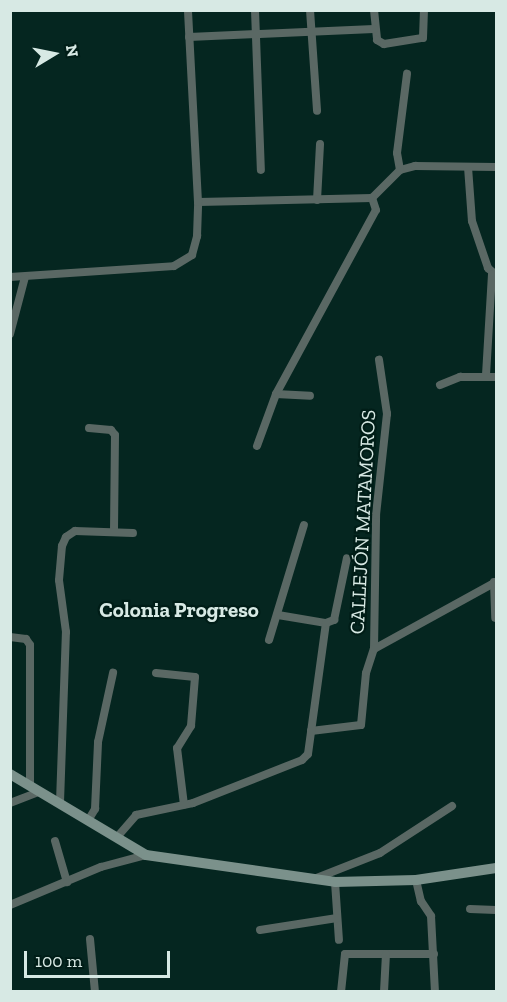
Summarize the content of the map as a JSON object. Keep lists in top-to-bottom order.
{
  "streets": {
    "street": ["CALLEJÓN MATAMOROS"]
  },
  "districts": ["Colonia Progreso"],
  "scale_bar": "100 m",
  "north": "right"
}
